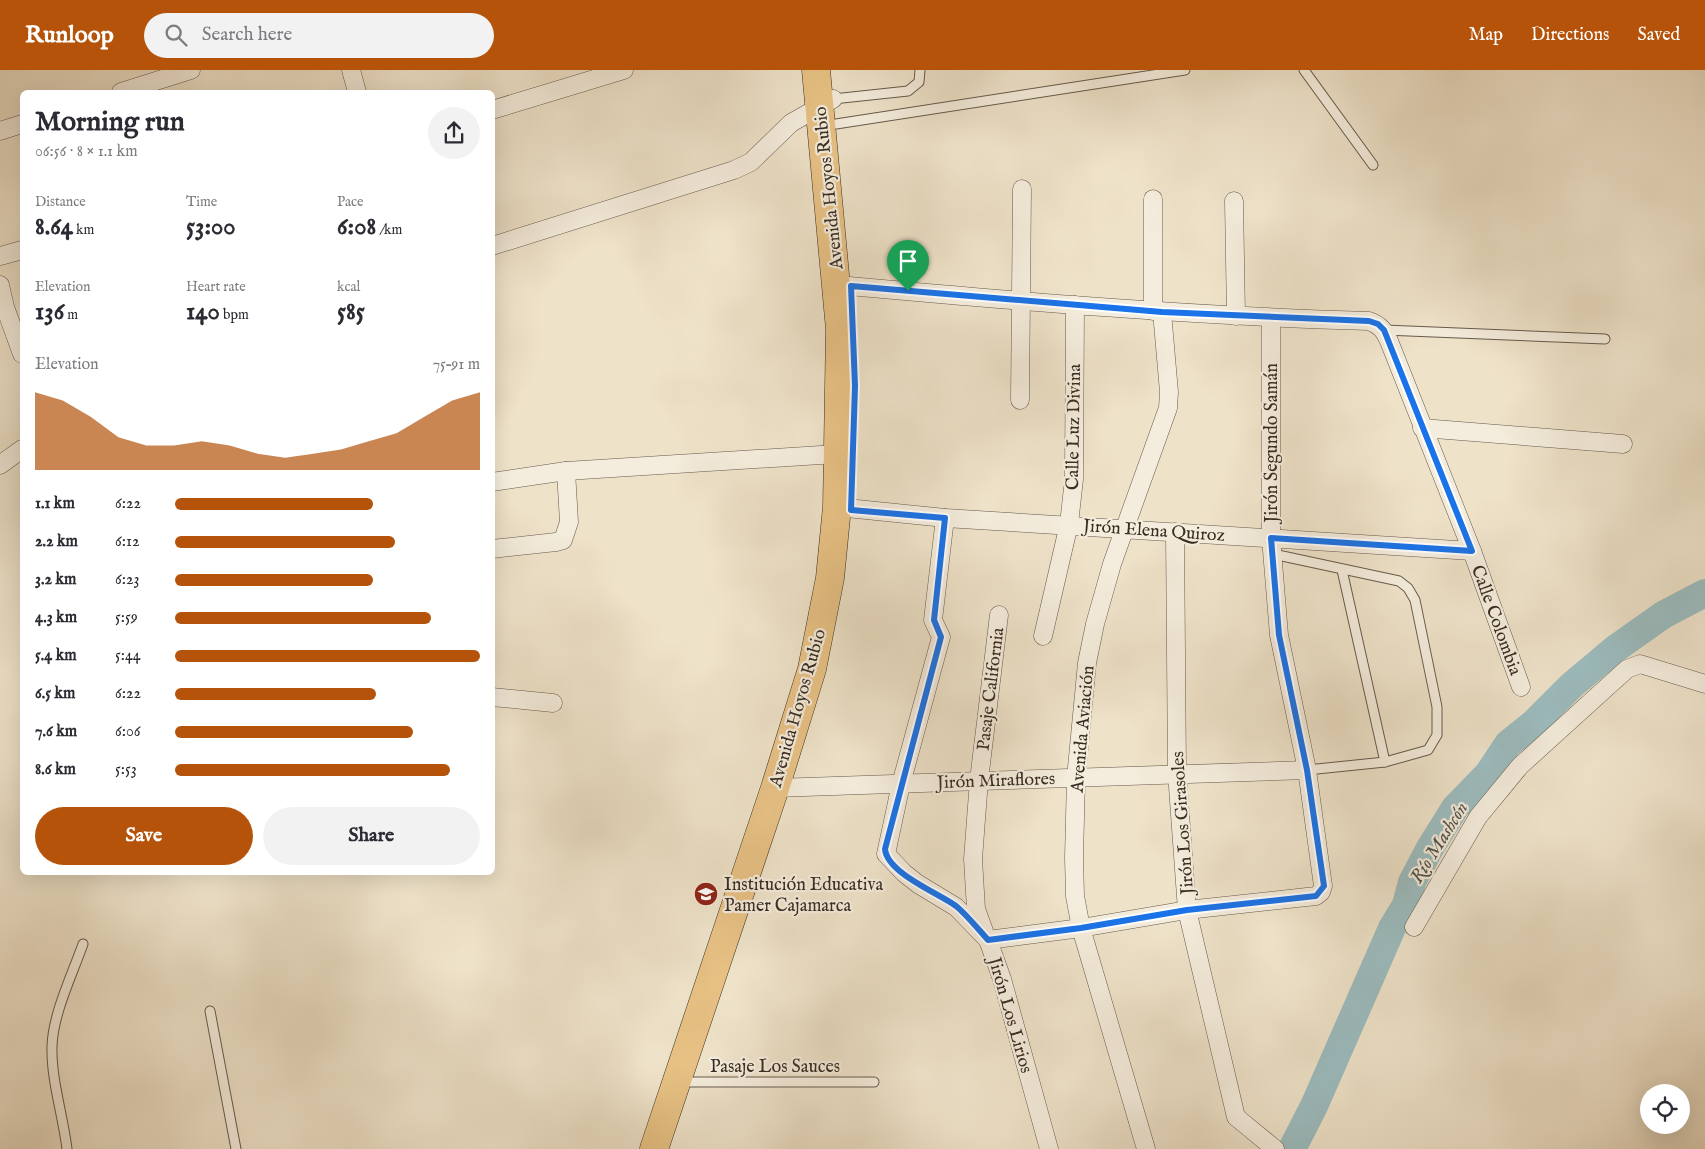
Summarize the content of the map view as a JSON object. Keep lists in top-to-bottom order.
{
  "streets": {
    "main road": ["Avenida Hoyos Rubio"],
    "street": [
      "Calle Luz Divina",
      "Jirón Segundo Samán",
      "Jirón Elena Quiroz",
      "Calle Colombia",
      "Pasaje California",
      "Avenida Aviación",
      "Jirón Miraflores",
      "Jirón Los Girasoles",
      "Jirón Los Lirios"
    ],
    "lane": ["Pasaje Los Sauces"]
  },
  "crossings": [
    ["Avenida Hoyos Rubio", "Jirón Elena Quiroz"],
    ["Avenida Hoyos Rubio", "Jirón Miraflores"],
    ["Avenida Hoyos Rubio", "Pasaje Los Sauces"],
    ["Calle Luz Divina", "Jirón Elena Quiroz"],
    ["Jirón Segundo Samán", "Jirón Elena Quiroz"],
    ["Jirón Segundo Samán", "Jirón Miraflores"],
    ["Jirón Segundo Samán", "Jirón Los Girasoles"],
    ["Jirón Elena Quiroz", "Calle Colombia"],
    ["Jirón Elena Quiroz", "Avenida Aviación"],
    ["Jirón Elena Quiroz", "Jirón Los Girasoles"],
    ["Jirón Elena Quiroz", "Jirón Los Lirios"],
    ["Pasaje California", "Jirón Miraflores"],
    ["Pasaje California", "Jirón Los Lirios"],
    ["Avenida Aviación", "Jirón Miraflores"],
    ["Jirón Miraflores", "Jirón Los Girasoles"],
    ["Jirón Miraflores", "Jirón Los Lirios"]
  ],
  "water": ["Río Mashcón"],
  "places": {
    "school or university": ["Institución Educativa Pamer Cajamarca"]
  },
  "page": {
    "header": "Runloop",
    "search": "Search here",
    "nav": ["Map", "Directions", "Saved"],
    "heading": ["Morning run", "06:56 · 8 × 1.1 km"],
    "stats": [
      ["Distance", "8.64 km"],
      ["Time", "53:00"],
      ["Pace", "6:08 /km"],
      ["Elevation", "136 m"],
      ["Heart rate", "140 bpm"],
      ["kcal", "585"]
    ],
    "chart": ["Elevation", "75–91 m"],
    "list": [
      {
        "name": "1.1 km",
        "note": "6:22"
      },
      {
        "name": "2.2 km",
        "note": "6:12"
      },
      {
        "name": "3.2 km",
        "note": "6:23"
      },
      {
        "name": "4.3 km",
        "note": "5:59"
      },
      {
        "name": "5.4 km",
        "note": "5:44"
      },
      {
        "name": "6.5 km",
        "note": "6:22"
      },
      {
        "name": "7.6 km",
        "note": "6:06"
      },
      {
        "name": "8.6 km",
        "note": "5:53"
      }
    ],
    "buttons": ["Save", "Share"]
  }
}
